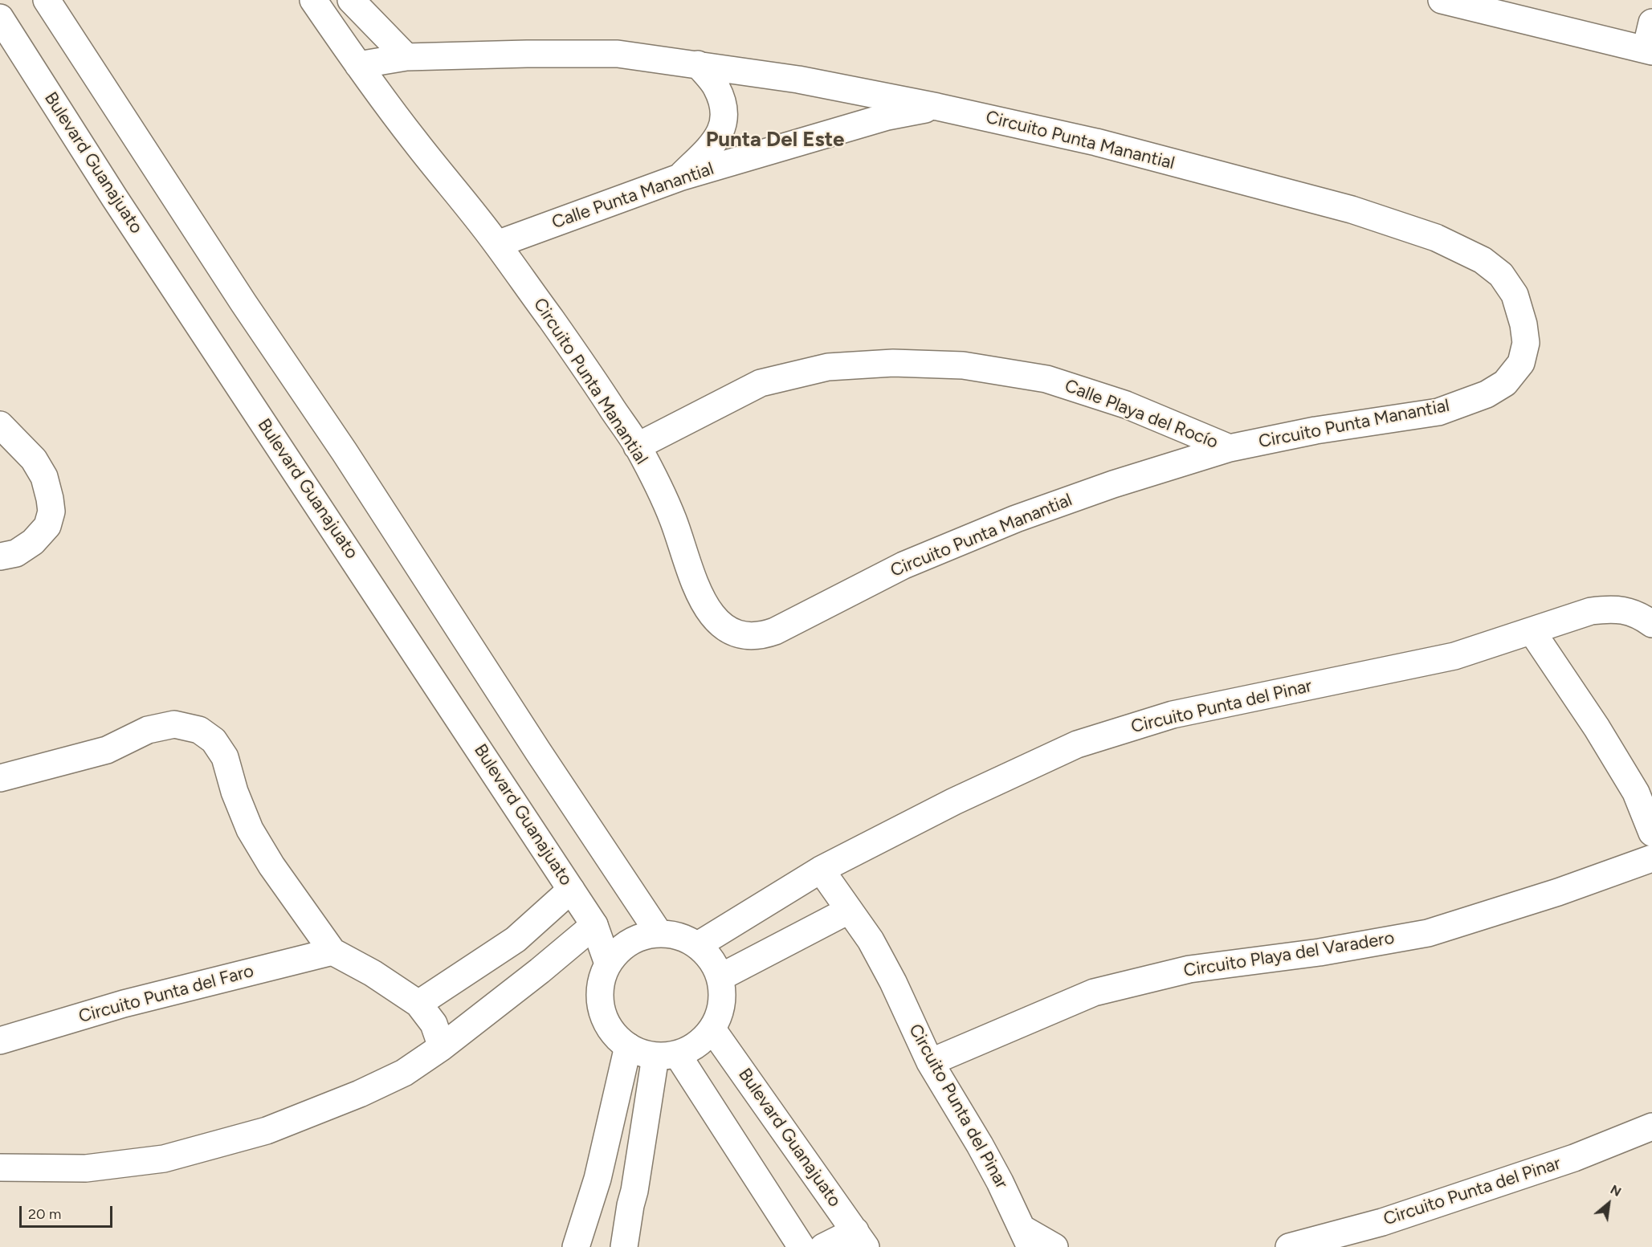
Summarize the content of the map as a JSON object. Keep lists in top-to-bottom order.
{
  "streets": {
    "street": [
      "Circuito Punta Manantial",
      "Bulevard Guanajuato",
      "Calle Punta Manantial",
      "Calle Playa del Rocío",
      "Circuito Punta del Pinar",
      "Circuito Playa del Varadero",
      "Circuito Punta del Faro"
    ]
  },
  "crossings": [
    ["Circuito Punta Manantial", "Calle Punta Manantial"],
    ["Circuito Punta Manantial", "Calle Playa del Rocío"],
    ["Bulevard Guanajuato", "Circuito Punta del Pinar"],
    ["Circuito Punta del Pinar", "Circuito Playa del Varadero"]
  ],
  "districts": ["Punta Del Este"],
  "scale_bar": "20 m",
  "north": "top right"
}
